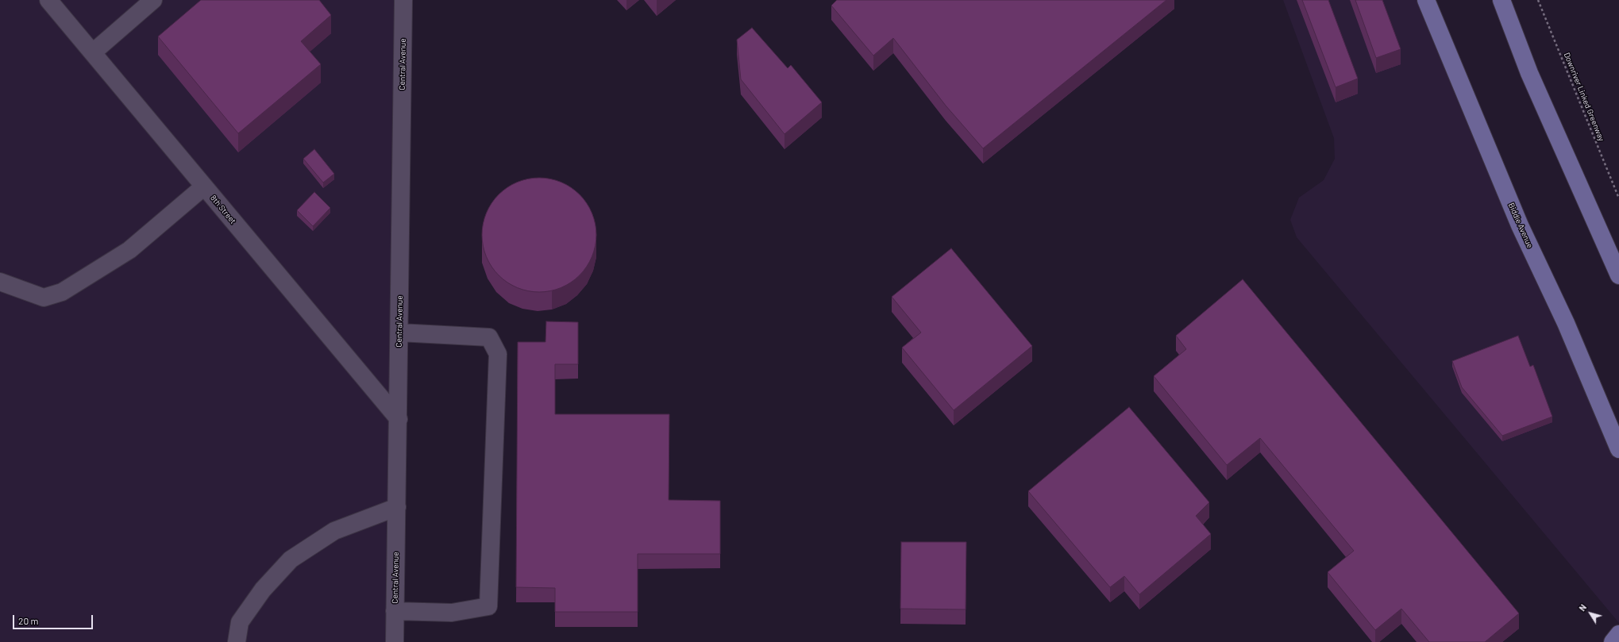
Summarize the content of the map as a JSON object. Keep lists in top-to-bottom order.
{
  "streets": {
    "main road": ["Biddle Avenue"],
    "street": ["Central Avenue", "8th Street"],
    "path": ["Downriver Linked Greenway"]
  },
  "crossings": [
    ["Central Avenue", "8th Street"]
  ],
  "scale_bar": "20 m",
  "north": "top left"
}
